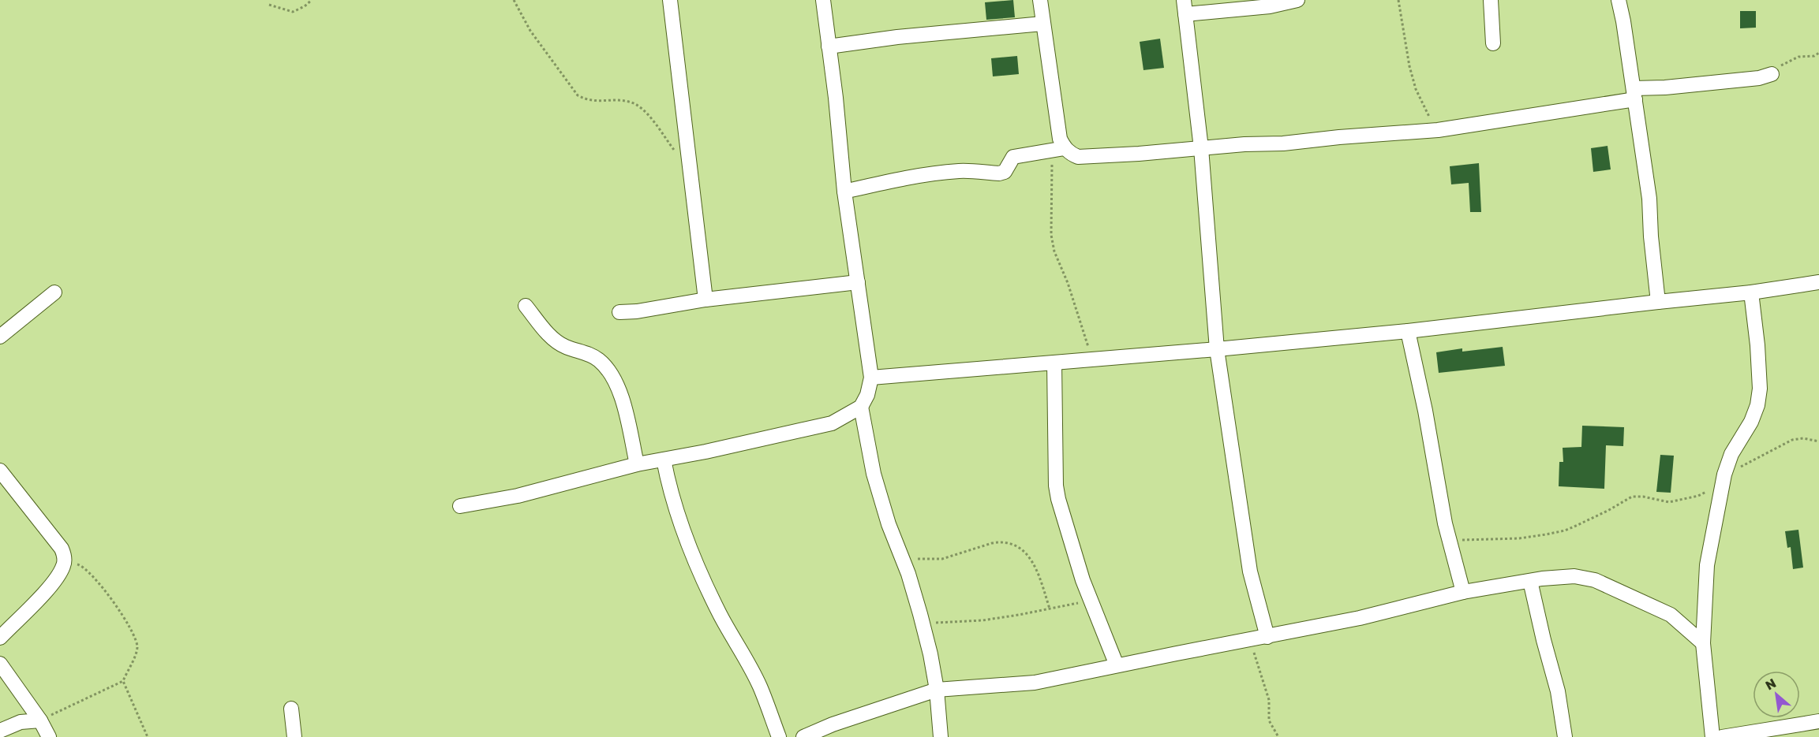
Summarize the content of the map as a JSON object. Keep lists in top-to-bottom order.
{
  "north": "top left"
}
